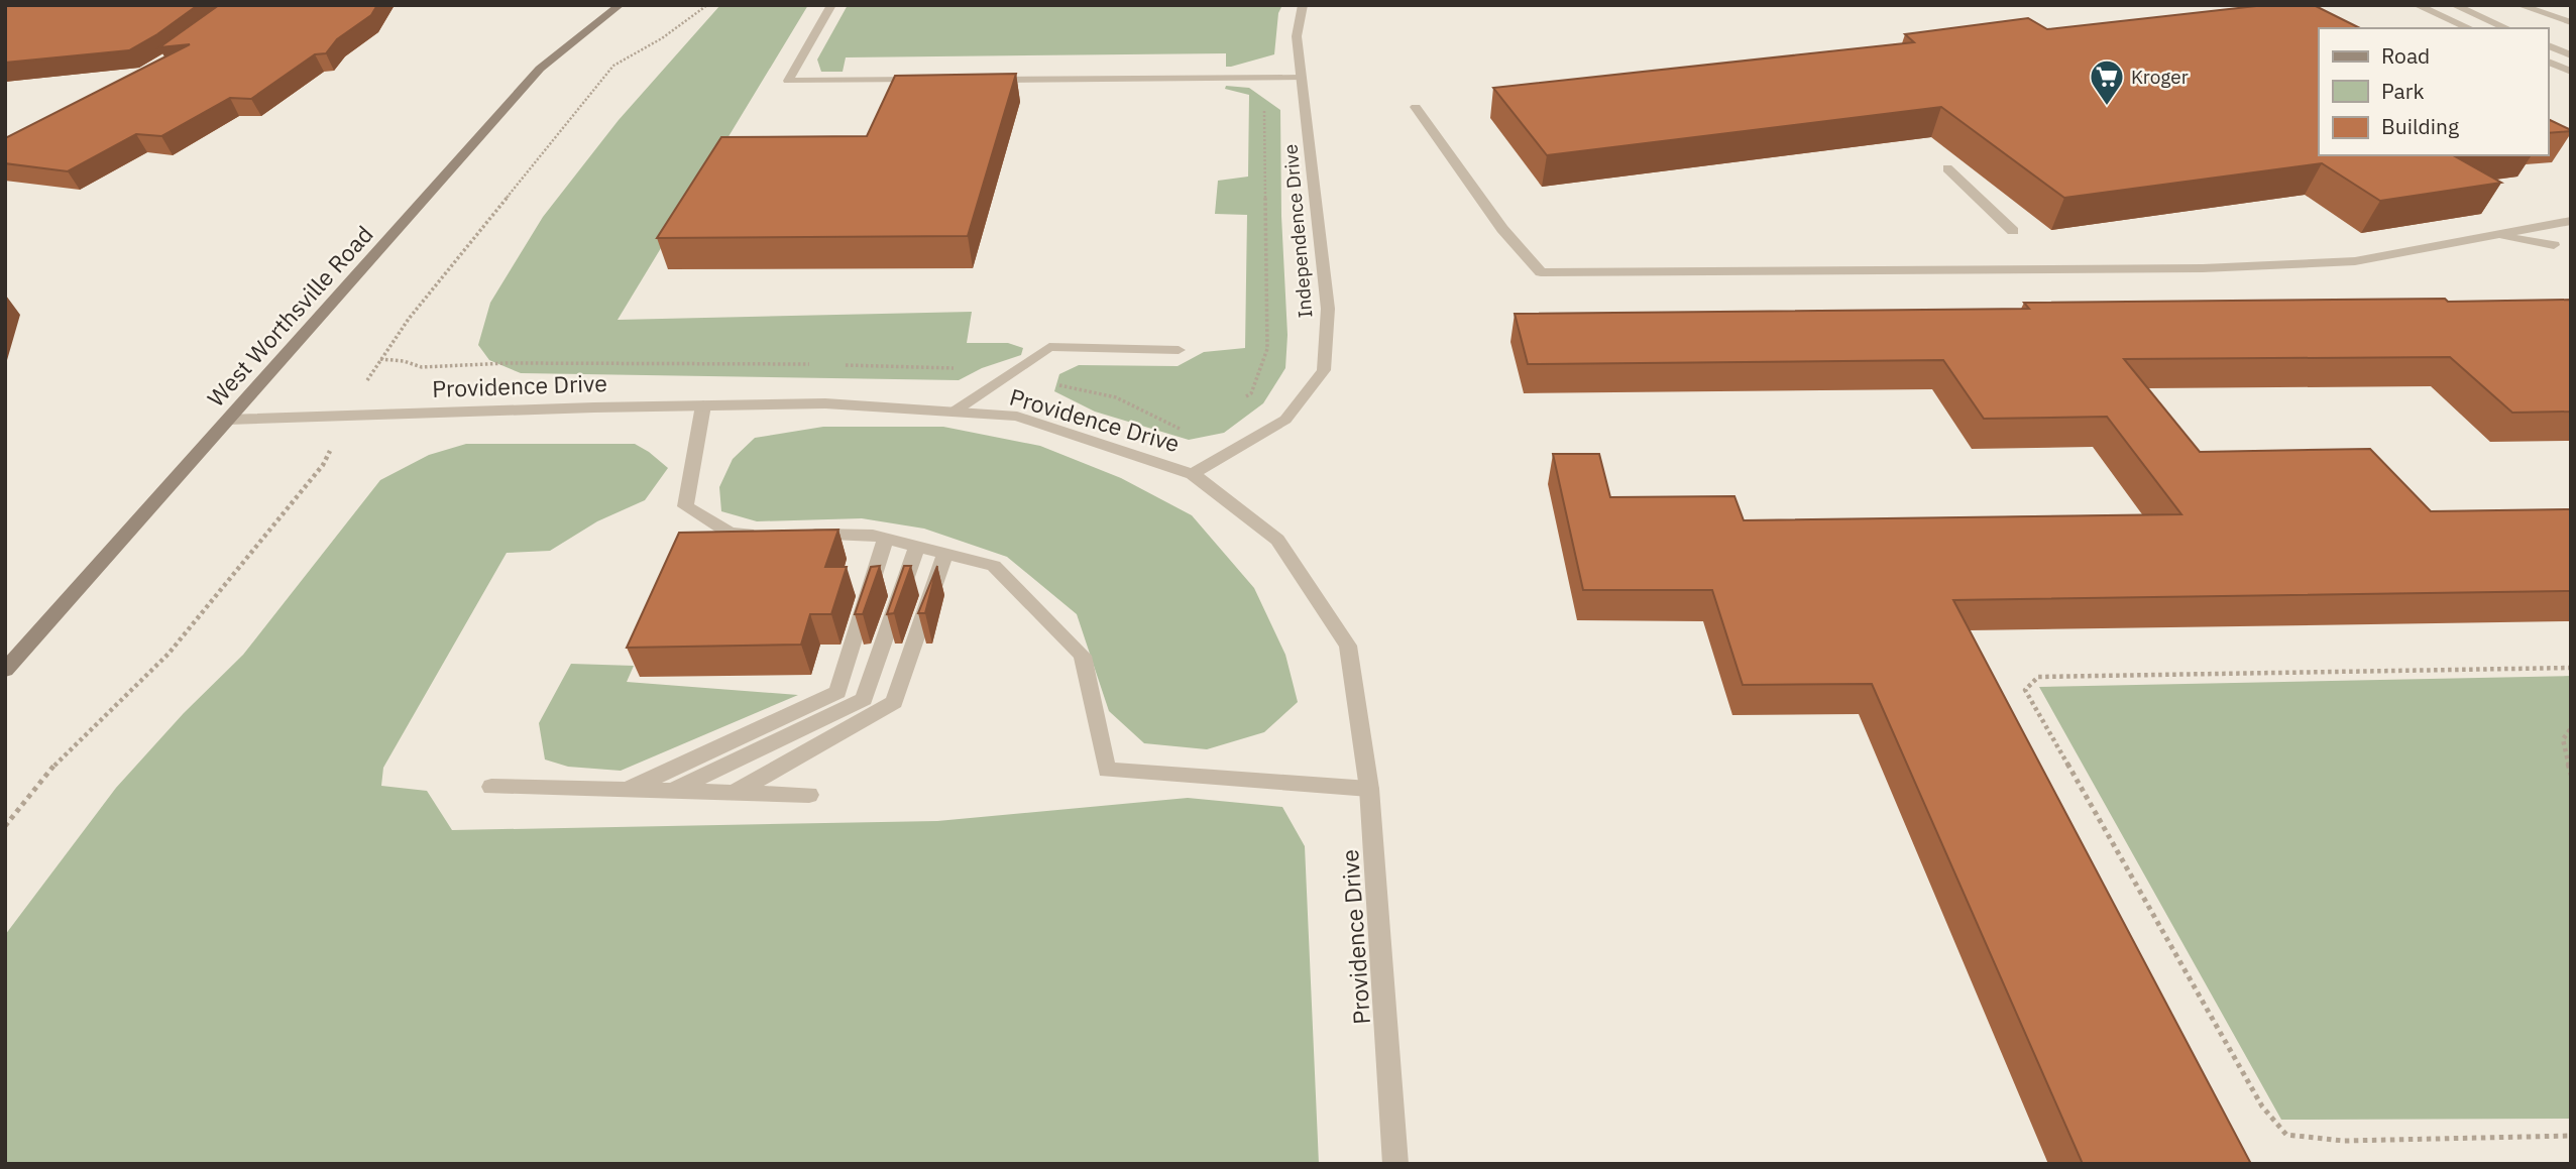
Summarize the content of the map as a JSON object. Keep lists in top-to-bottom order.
{
  "streets": {
    "main road": ["West Worthsville Road"],
    "street": ["Independence Drive", "Providence Drive"]
  },
  "crossings": [
    ["Independence Drive", "Providence Drive"],
    ["West Worthsville Road", "Providence Drive"]
  ],
  "places": {
    "supermarket": ["Kroger"]
  },
  "legend": ["Road", "Park", "Building"]
}
